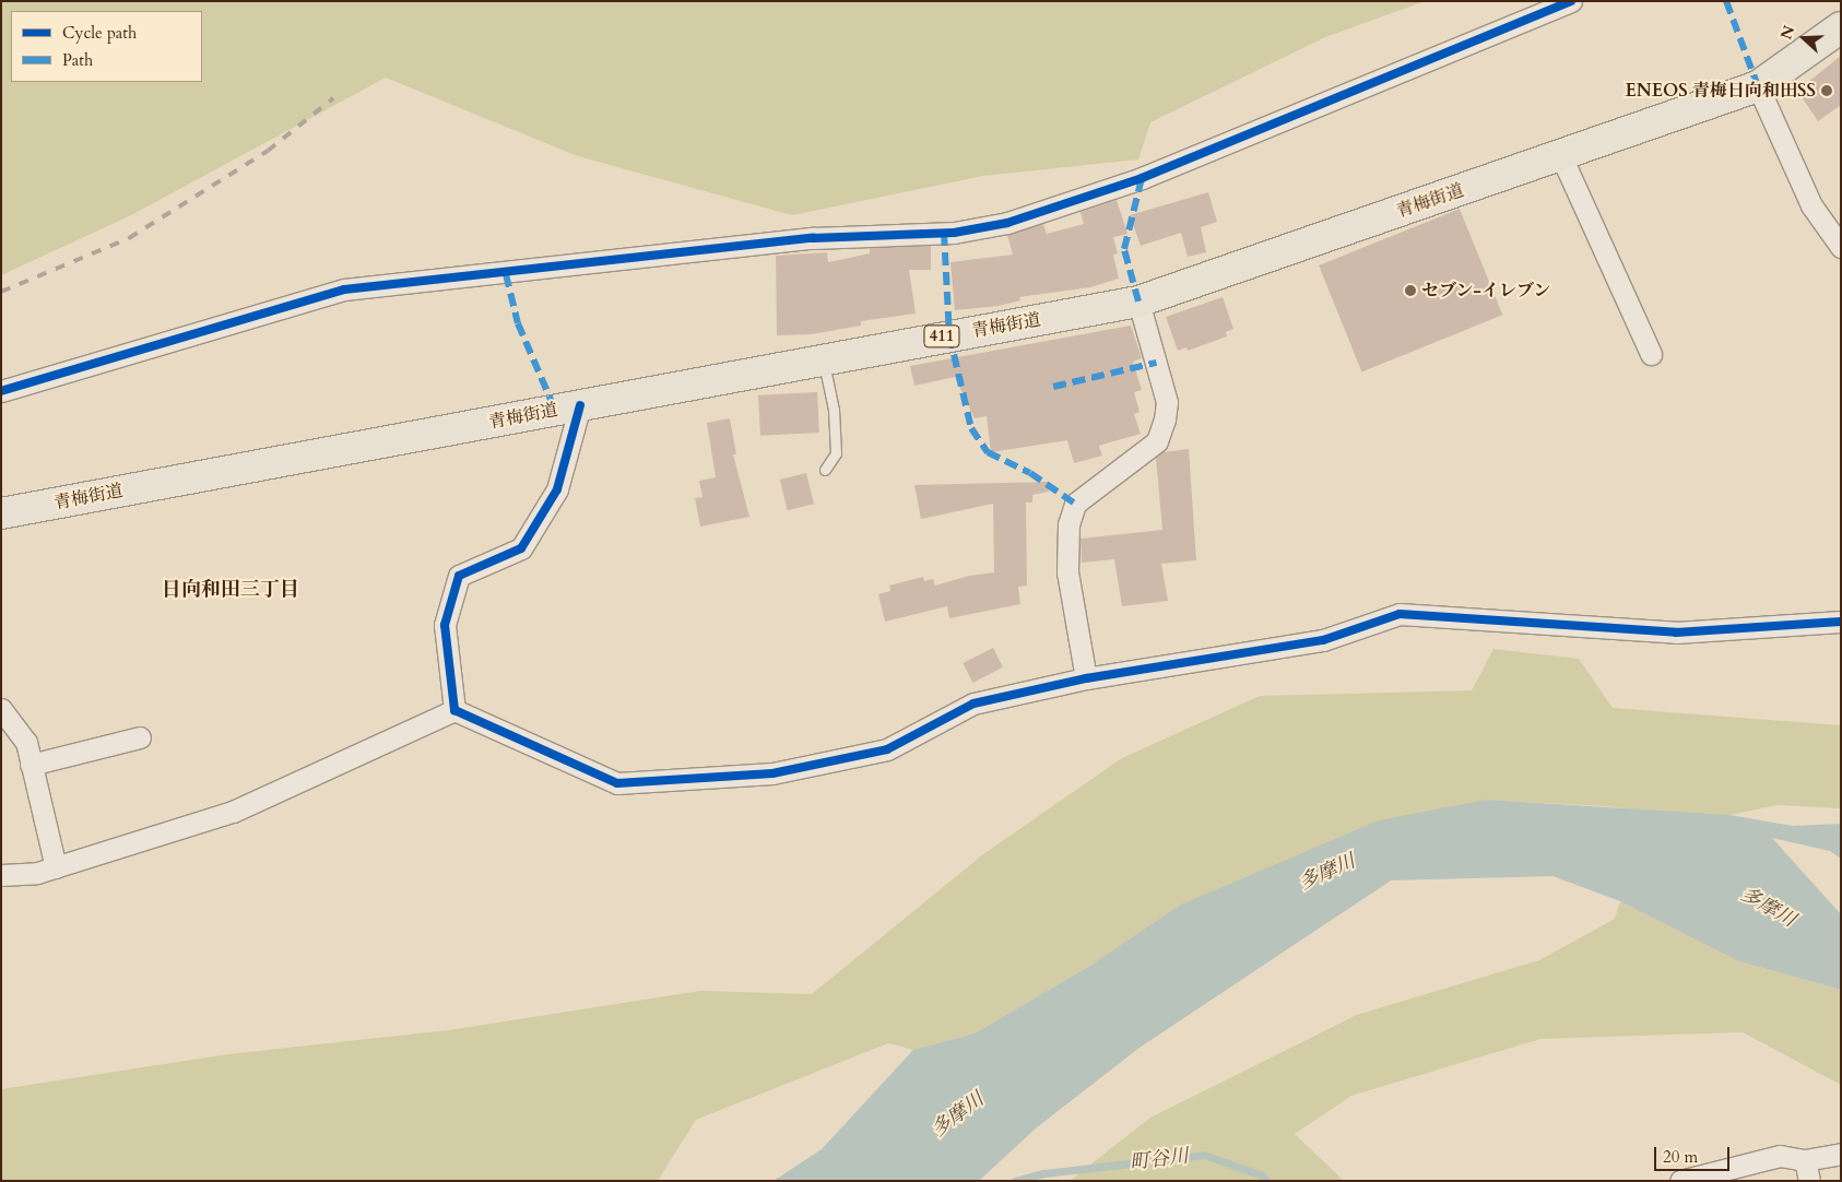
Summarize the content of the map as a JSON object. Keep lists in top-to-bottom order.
{
  "streets": {
    "highway": ["青梅街道", "411"]
  },
  "districts": ["日向和田三丁目"],
  "water": ["多摩川", "町谷川"],
  "places": ["ENEOS 青梅日向和田SS", "セブン-イレブン"],
  "legend": ["Cycle path", "Path"],
  "scale_bar": "20 m",
  "north": "left"
}
